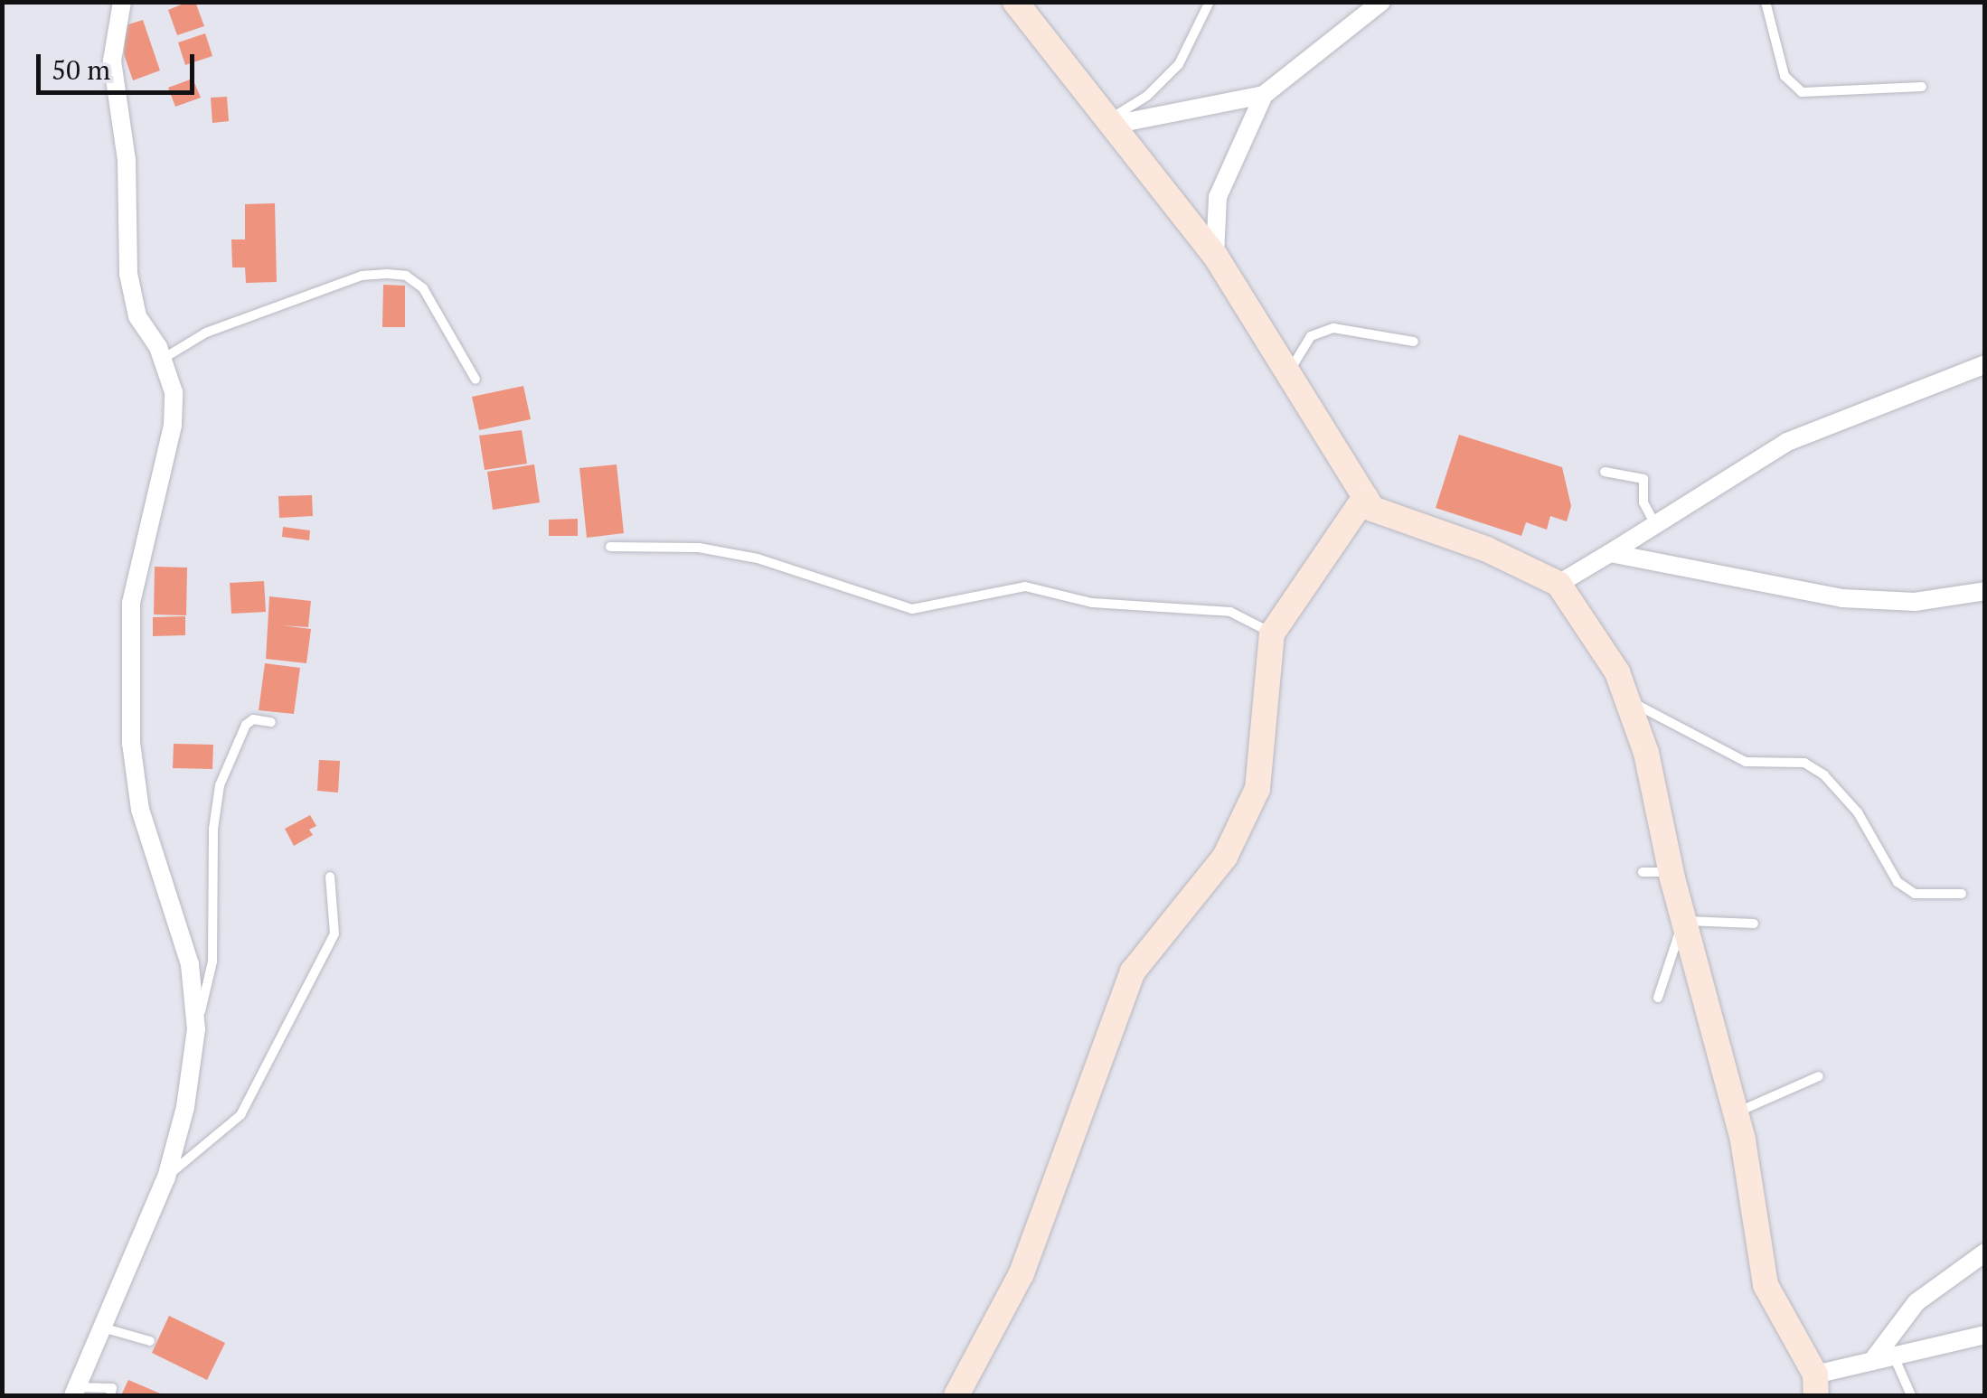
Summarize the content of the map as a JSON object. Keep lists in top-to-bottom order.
{
  "scale_bar": "50 m"
}
